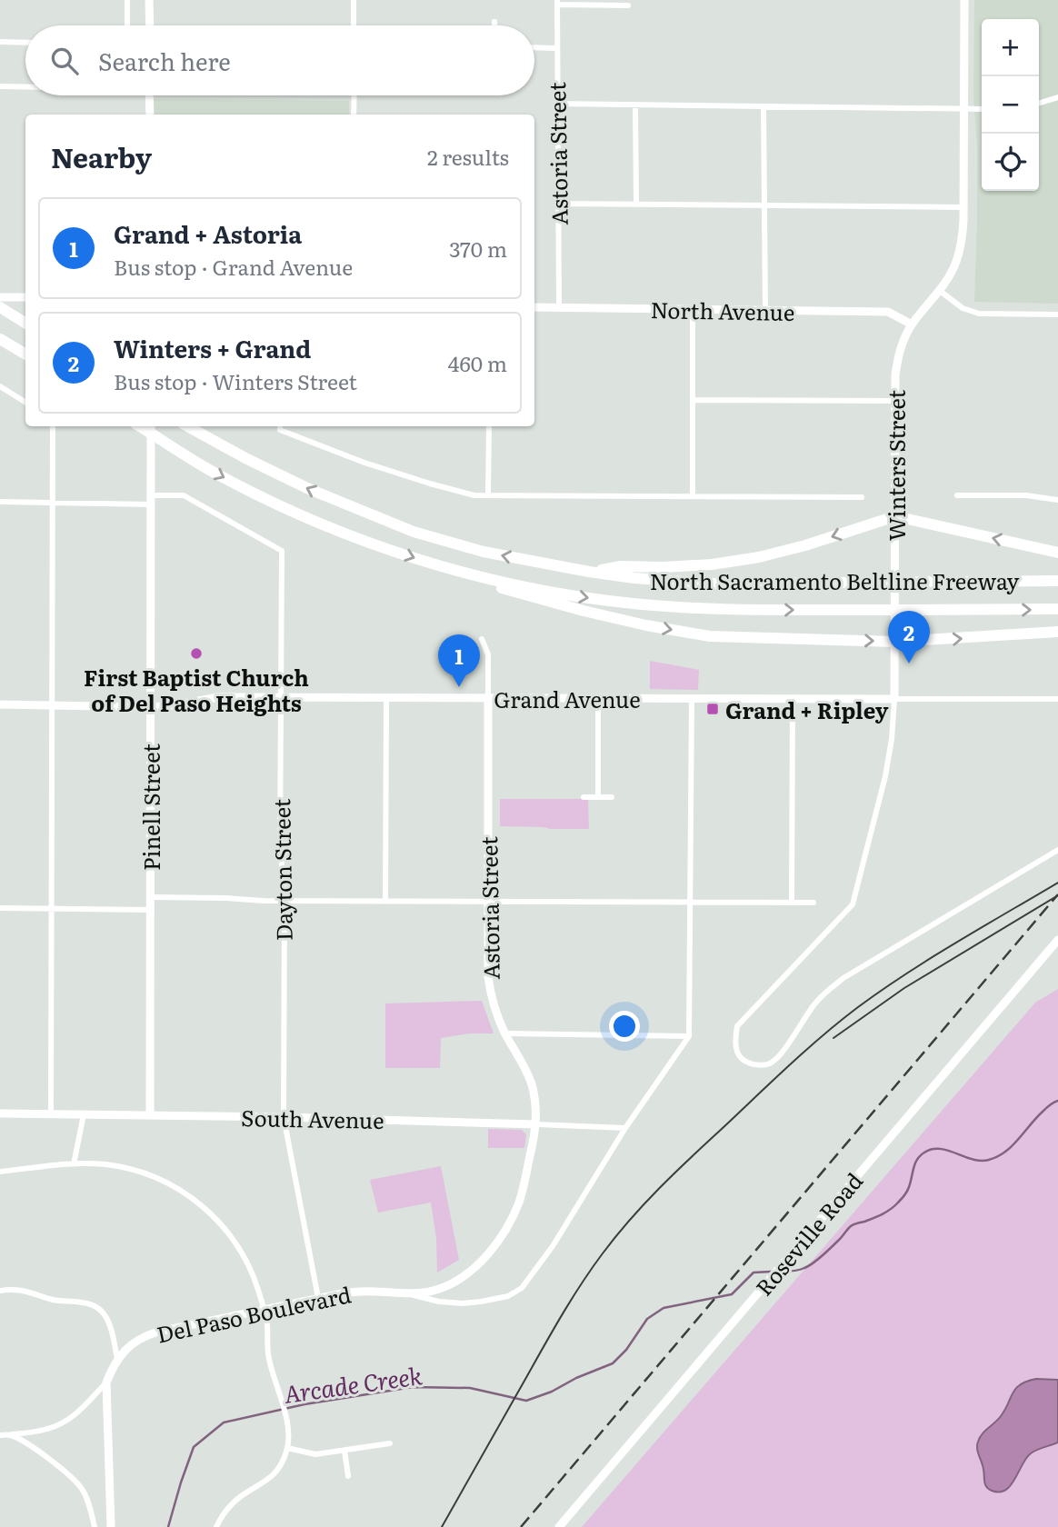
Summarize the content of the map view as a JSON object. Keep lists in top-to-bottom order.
{
  "streets": {
    "highway": ["North Sacramento Beltline Freeway"],
    "street": [
      "Astoria Street",
      "North Avenue",
      "Winters Street",
      "Grand Avenue",
      "Pinell Street",
      "Dayton Street",
      "South Avenue",
      "Roseville Road",
      "Del Paso Boulevard"
    ]
  },
  "crossings": [
    ["Astoria Street", "North Avenue"],
    ["Astoria Street", "Grand Avenue"],
    ["Astoria Street", "South Avenue"],
    ["Astoria Street", "Del Paso Boulevard"],
    ["North Avenue", "Winters Street"],
    ["Winters Street", "Grand Avenue"],
    ["Grand Avenue", "Pinell Street"],
    ["Grand Avenue", "Dayton Street"],
    ["Pinell Street", "Dayton Street"],
    ["Pinell Street", "South Avenue"],
    ["Dayton Street", "South Avenue"],
    ["Dayton Street", "Del Paso Boulevard"],
    ["South Avenue", "Del Paso Boulevard"]
  ],
  "water": ["Arcade Creek"],
  "places": {
    "other": ["First Baptist Church of Del Paso Heights"],
    "transit": ["Grand + Ripley"]
  },
  "page": {
    "map_buttons": ["+", "−"],
    "search": "Search here",
    "heading": ["Nearby", "2 results"],
    "list": [
      {
        "mark": "1",
        "name": "Grand + Astoria",
        "note": "Bus stop · Grand Avenue",
        "value": "370 m"
      },
      {
        "mark": "2",
        "name": "Winters + Grand",
        "note": "Bus stop · Winters Street",
        "value": "460 m"
      }
    ],
    "pins": ["2", "1"]
  }
}
